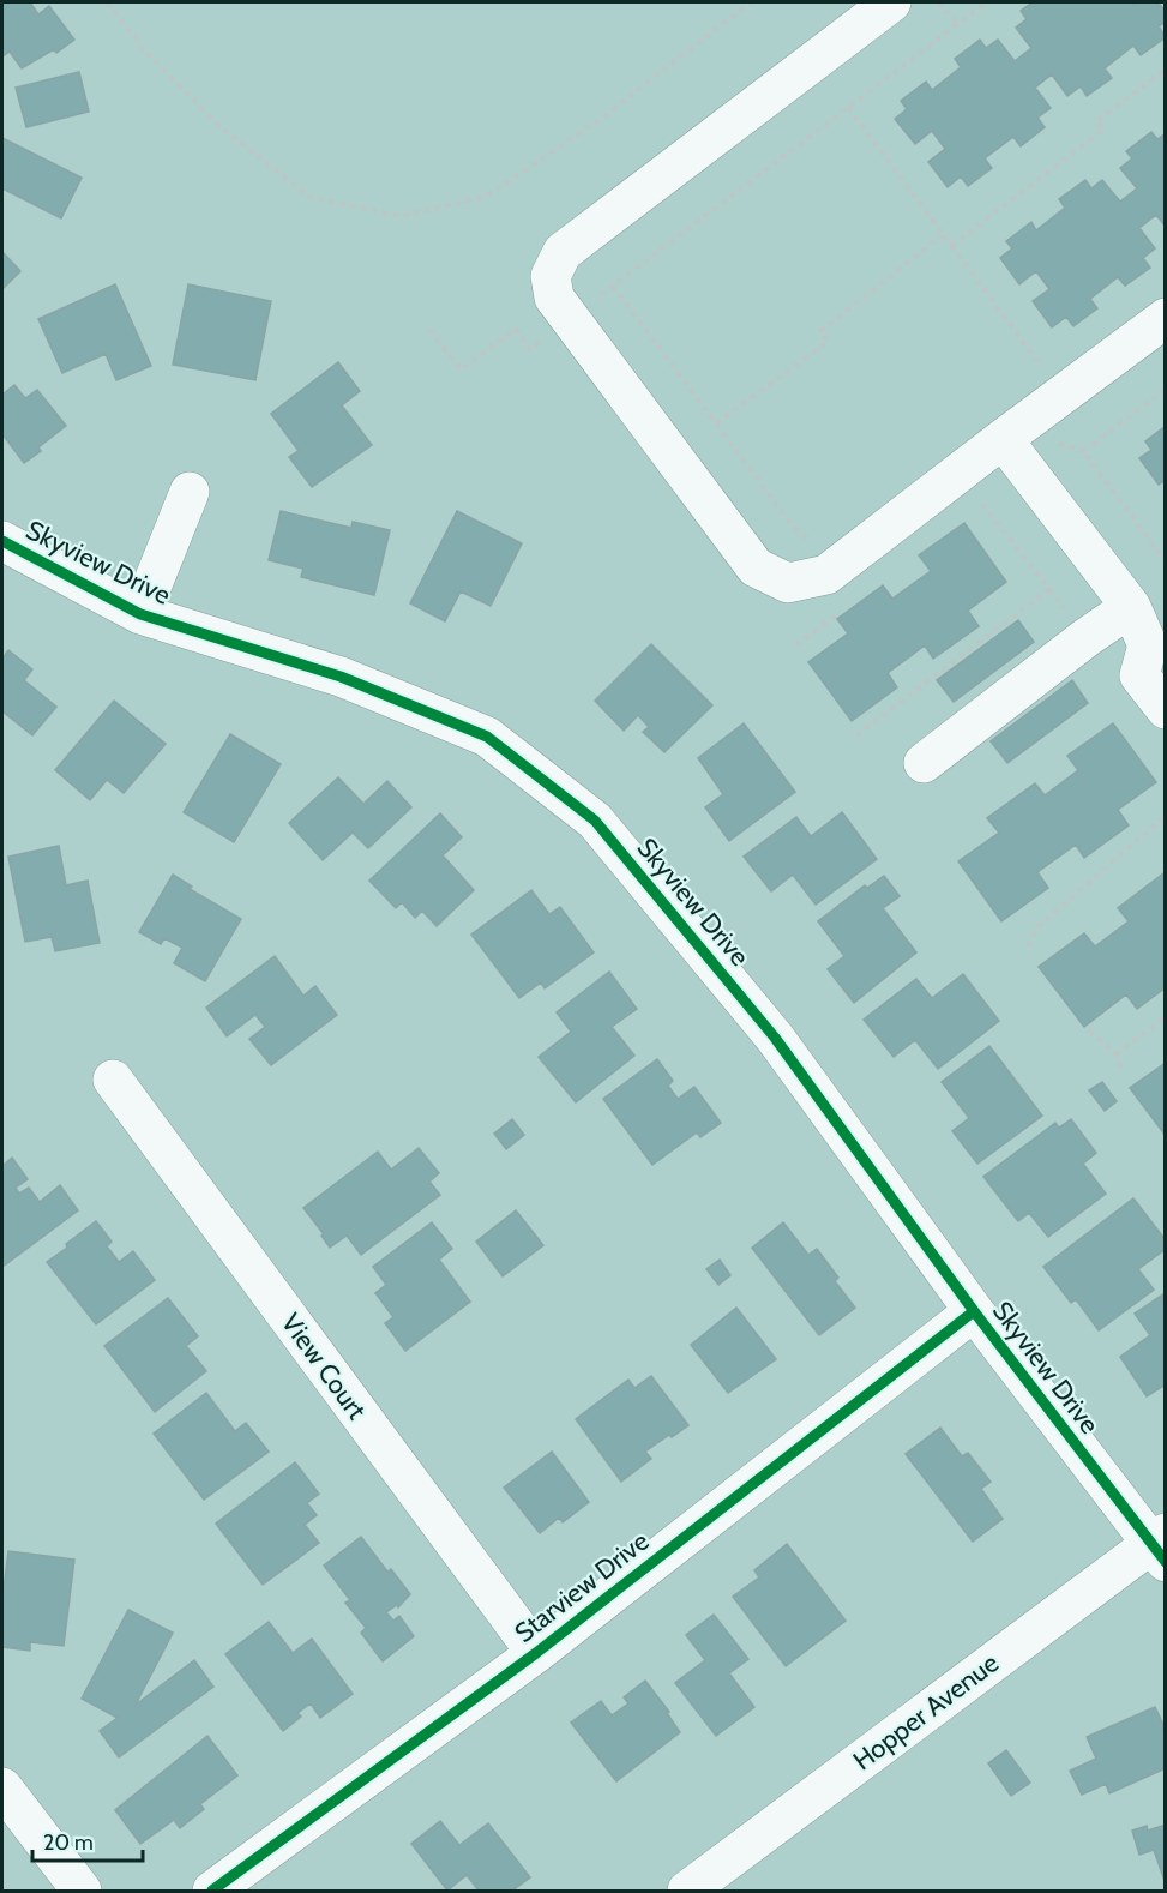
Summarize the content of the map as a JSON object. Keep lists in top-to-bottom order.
{
  "streets": {
    "street": [
      "Skyview Drive",
      "View Court",
      "Starview Drive",
      "Hopper Avenue"
    ]
  },
  "crossings": [
    ["Skyview Drive", "Starview Drive"],
    ["Skyview Drive", "Hopper Avenue"],
    ["View Court", "Starview Drive"]
  ],
  "scale_bar": "20 m"
}
